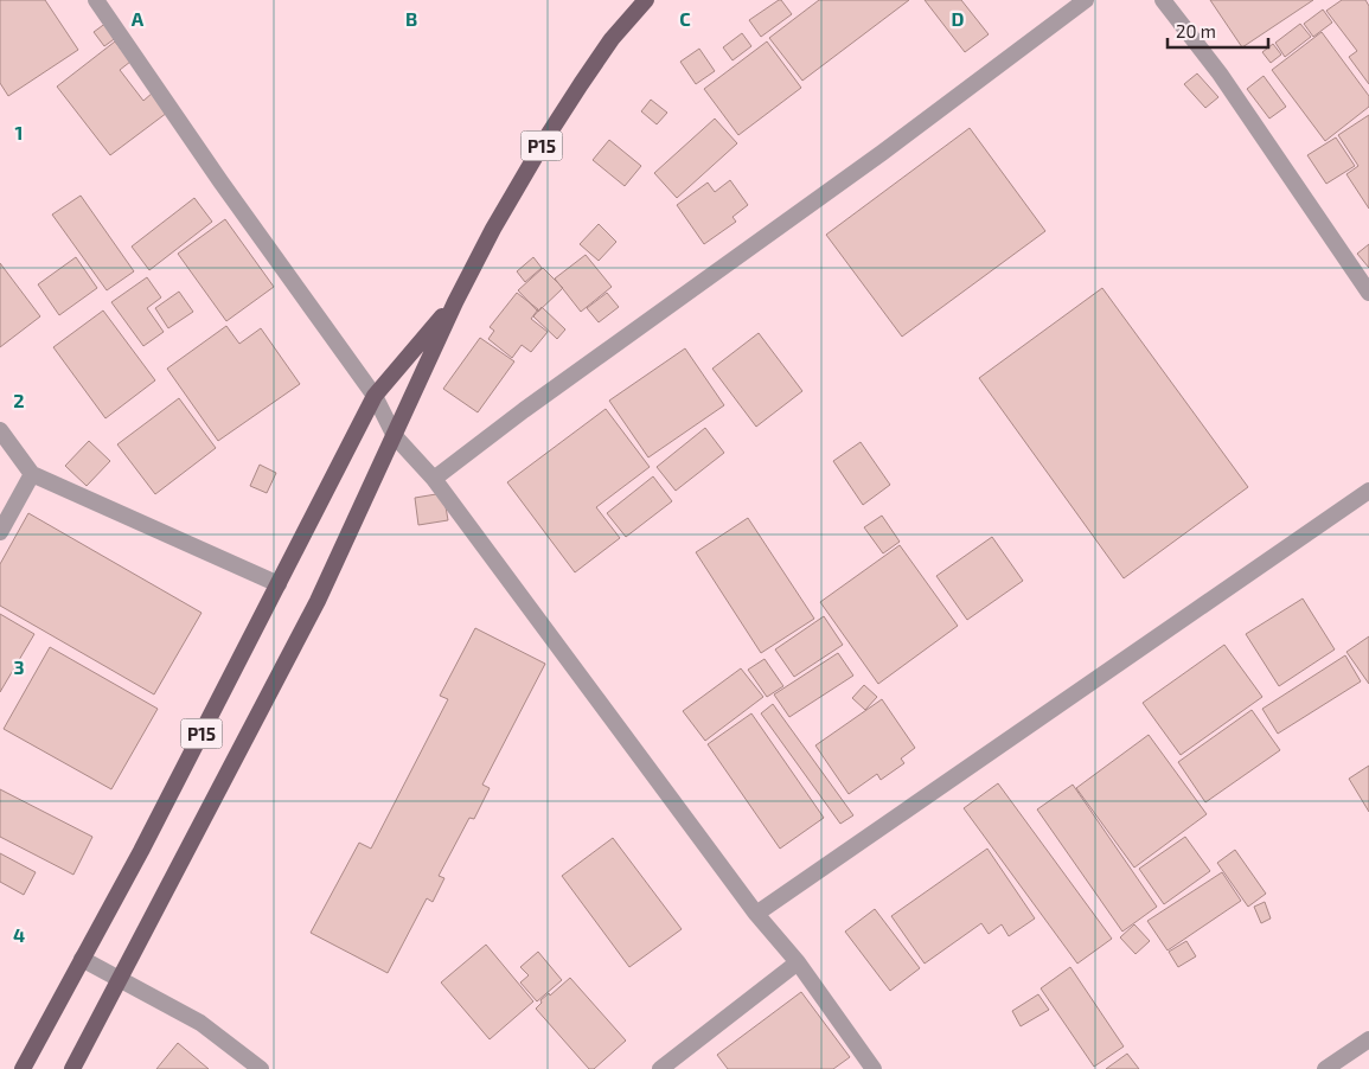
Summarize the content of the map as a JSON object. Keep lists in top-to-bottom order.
{
  "streets": {
    "main road": ["P15"]
  },
  "scale_bar": "20 m",
  "grid": {
    "columns": [
      "A",
      "B",
      "C",
      "D"
    ],
    "rows": [
      "1",
      "2",
      "3",
      "4"
    ]
  }
}
